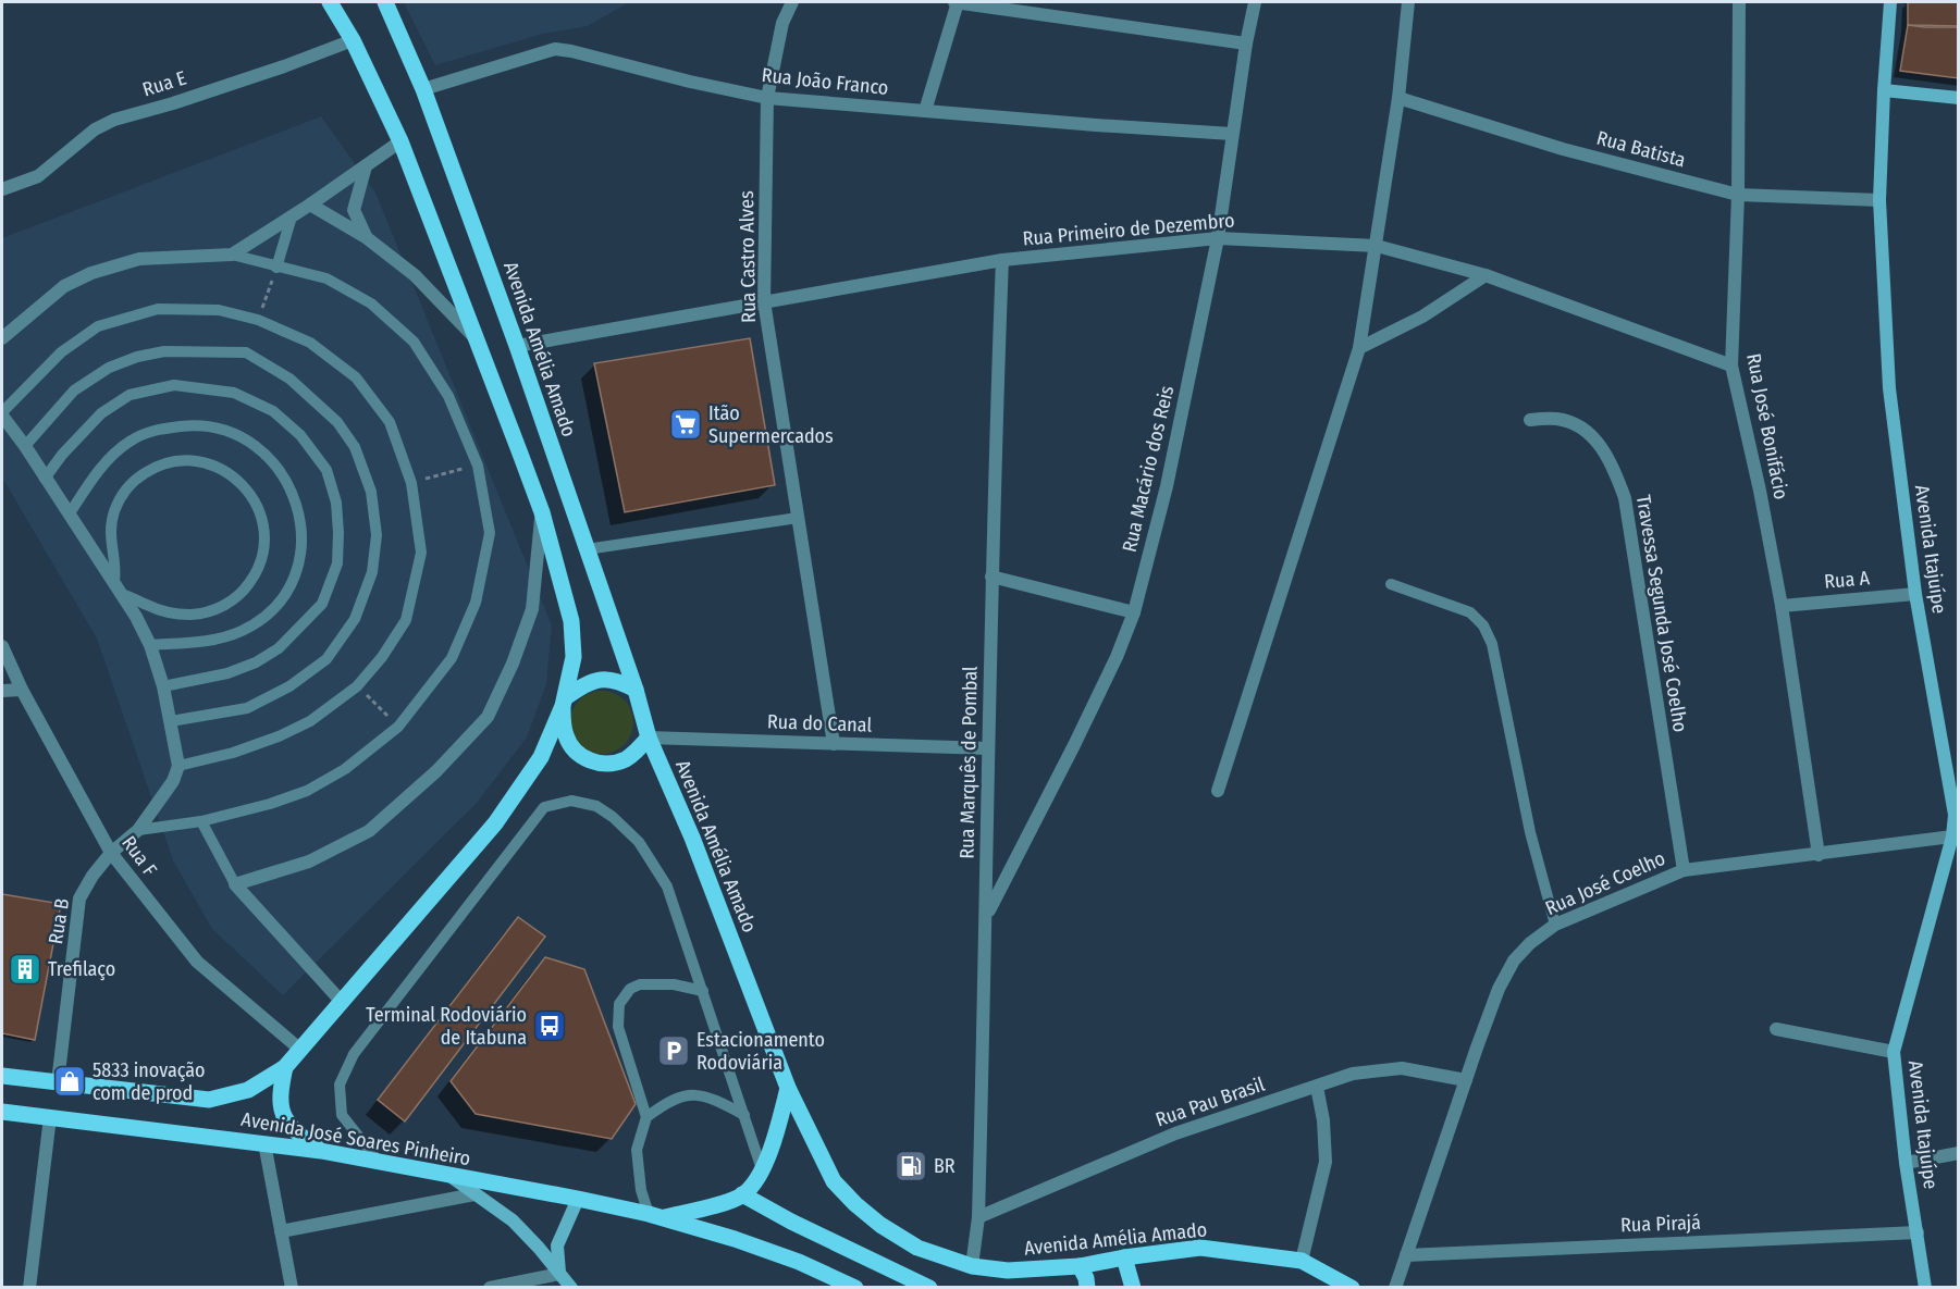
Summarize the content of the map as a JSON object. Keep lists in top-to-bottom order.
{
  "streets": {
    "main road": ["Avenida Amélia Amado", "Avenida Itajuípe", "Avenida José Soares Pinheiro"],
    "street": [
      "Rua João Franco",
      "Rua E",
      "Rua Batista",
      "Rua Primeiro de Dezembro",
      "Rua Castro Alves",
      "Rua José Bonifácio",
      "Rua Macário dos Reis",
      "Rua A",
      "Travessa Segunda José Coelho",
      "Rua do Canal",
      "Rua Marquês de Pombal",
      "Rua F",
      "Rua José Coelho",
      "Rua B",
      "Rua Pau Brasil",
      "Rua Pirajá"
    ]
  },
  "crossings": [
    ["Rua João Franco", "Rua Castro Alves"],
    ["Rua João Franco", "Avenida Amélia Amado"],
    ["Rua João Franco", "Rua Macário dos Reis"],
    ["Rua Batista", "Rua José Bonifácio"],
    ["Rua Batista", "Avenida Itajuípe"],
    ["Rua Primeiro de Dezembro", "Rua Castro Alves"],
    ["Rua Primeiro de Dezembro", "Avenida Amélia Amado"],
    ["Rua Primeiro de Dezembro", "Rua José Bonifácio"],
    ["Rua Primeiro de Dezembro", "Rua Macário dos Reis"],
    ["Rua Primeiro de Dezembro", "Rua Marquês de Pombal"],
    ["Rua Castro Alves", "Rua do Canal"],
    ["Avenida Amélia Amado", "Rua do Canal"],
    ["Avenida Amélia Amado", "Rua Marquês de Pombal"],
    ["Rua José Bonifácio", "Rua A"],
    ["Rua José Bonifácio", "Rua José Coelho"],
    ["Rua Macário dos Reis", "Rua Marquês de Pombal"],
    ["Avenida Itajuípe", "Rua A"],
    ["Avenida Itajuípe", "Rua José Coelho"],
    ["Avenida Itajuípe", "Rua Pirajá"],
    ["Travessa Segunda José Coelho", "Rua José Coelho"],
    ["Rua do Canal", "Rua Marquês de Pombal"],
    ["Rua Marquês de Pombal", "Rua Pau Brasil"],
    ["Rua F", "Rua B"],
    ["Rua F", "Avenida José Soares Pinheiro"],
    ["Rua José Coelho", "Rua Pau Brasil"],
    ["Rua José Coelho", "Rua Pirajá"],
    ["Rua B", "Avenida José Soares Pinheiro"]
  ],
  "places": {
    "supermarket": ["Itão Supermercados"],
    "building": ["Trefilaço"],
    "bus stop": ["Terminal Rodoviário de Itabuna"],
    "parking": ["Estacionamento Rodoviária"],
    "shop": ["5833 inovação com de prod"],
    "fuel station": ["BR"]
  }
}
